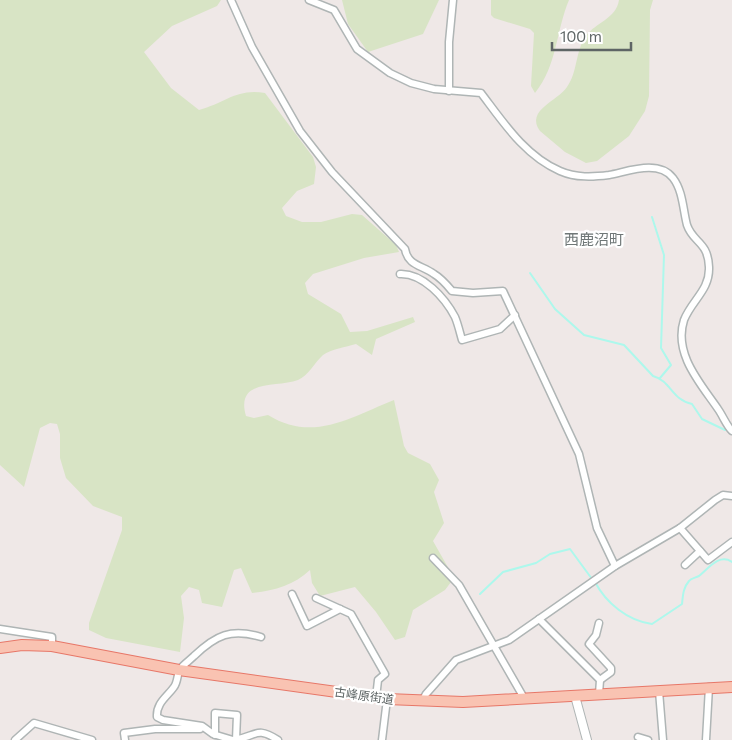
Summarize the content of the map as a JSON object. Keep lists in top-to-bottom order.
{
  "streets": {
    "main road": ["古峰原街道"]
  },
  "districts": ["西鹿沼町"],
  "scale_bar": "100 m"
}
